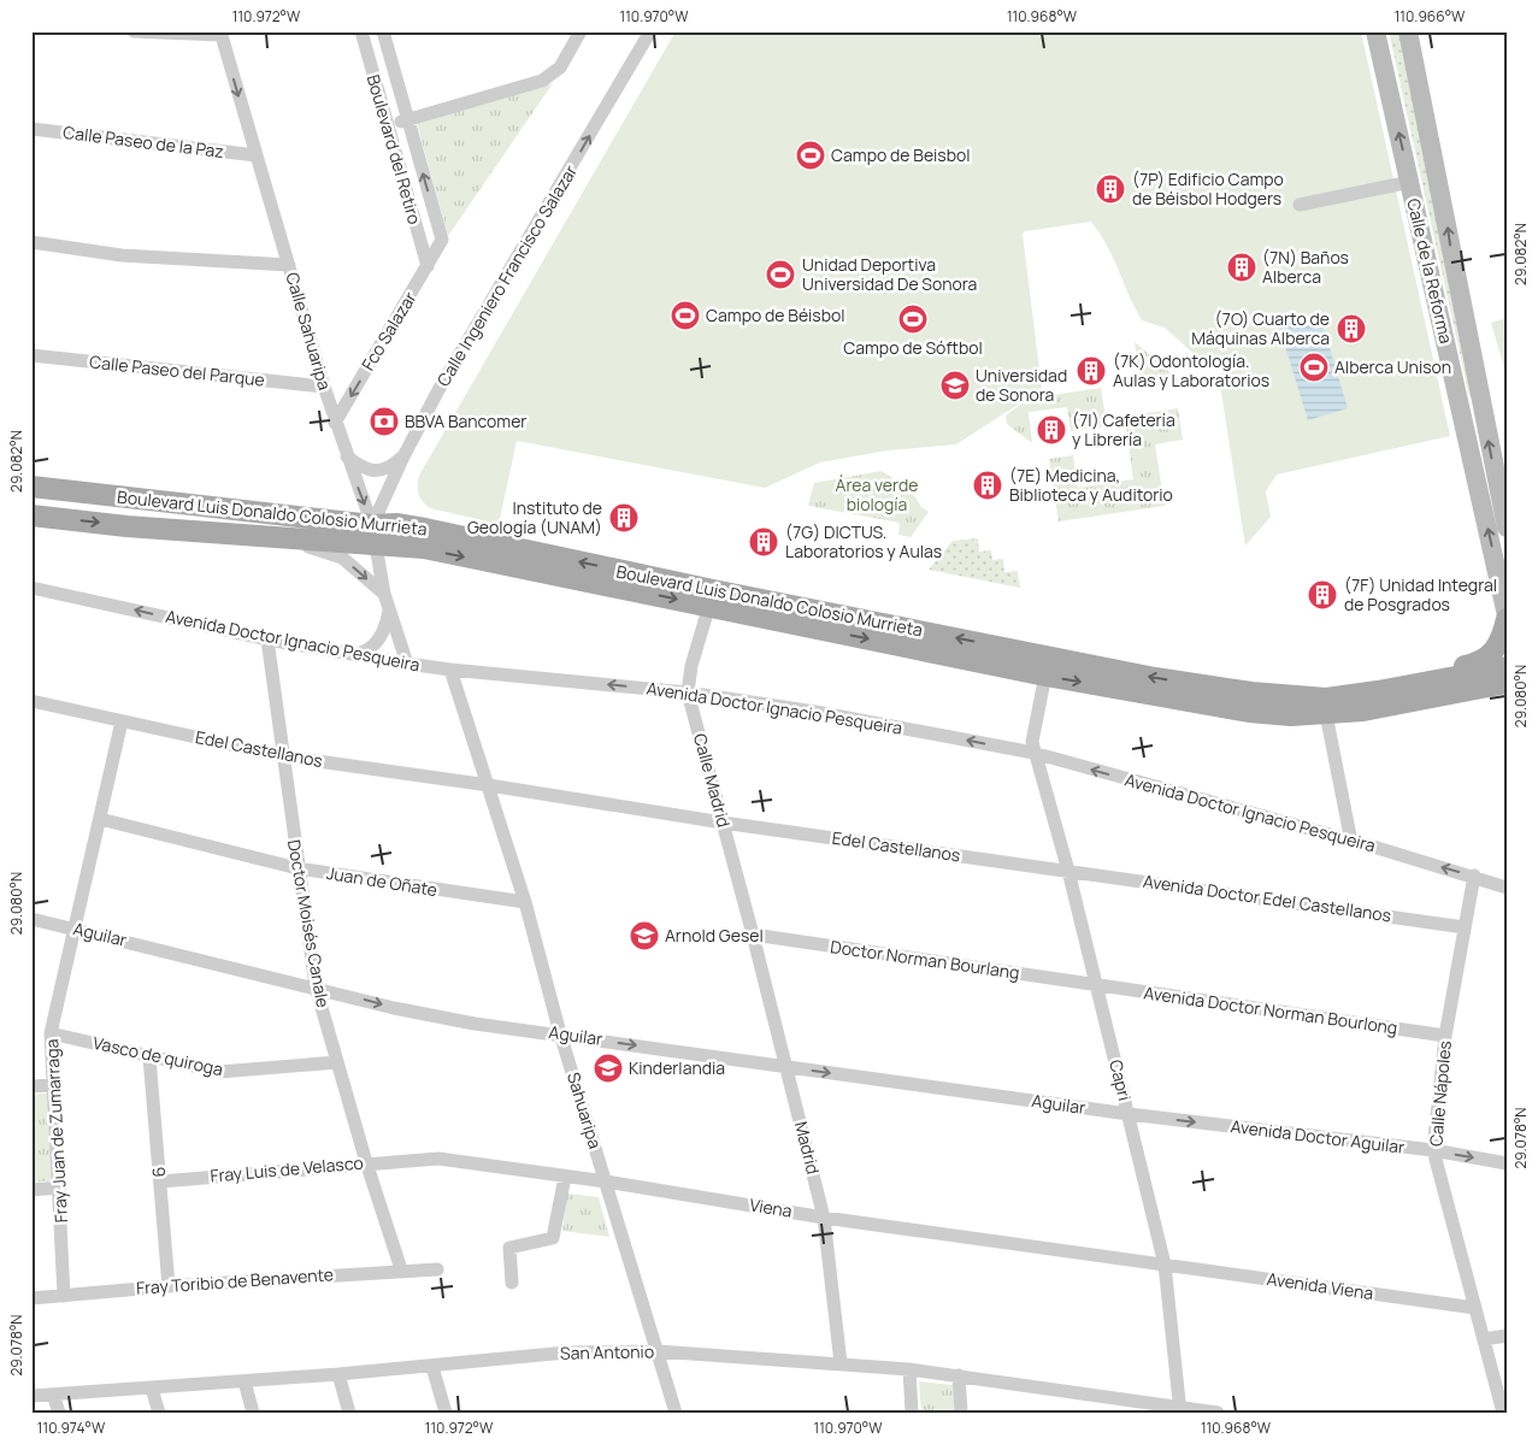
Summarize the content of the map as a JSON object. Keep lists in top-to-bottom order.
{
  "streets": {
    "main road": ["Calle de la Reforma", "Boulevard Luis Donaldo Colosio Murrieta"],
    "street": [
      "Calle Paseo de la Paz",
      "Boulevard del Retiro",
      "Calle Ingeniero Francisco Salazar",
      "Calle Sahuaripa",
      "Fco Salazar",
      "Calle Paseo del Parque",
      "Avenida Doctor Ignacio Pesqueira",
      "Edel Castellanos",
      "Calle Madrid",
      "Juan de Oñate",
      "Avenida Doctor Edel Castellanos",
      "Doctor Moisés Canale",
      "Aguilar",
      "Doctor Norman Bourlang",
      "Avenida Doctor Norman Bourlong",
      "Vasco de quiroga",
      "Capri",
      "Calle Nápoles",
      "Sahuaripa",
      "Fray Juan de Zumarraga",
      "Avenida Doctor Aguilar",
      "Madrid",
      "Fray Luis de Velasco",
      "6",
      "Viena",
      "Fray Toribio de Benavente",
      "Avenida Viena",
      "San Antonio"
    ]
  },
  "crossings": [
    ["Calle Paseo de la Paz", "Calle Sahuaripa"],
    ["Boulevard del Retiro", "Fco Salazar"],
    ["Calle Ingeniero Francisco Salazar", "Calle Sahuaripa"],
    ["Calle Ingeniero Francisco Salazar", "Boulevard Luis Donaldo Colosio Murrieta"],
    ["Calle Sahuaripa", "Fco Salazar"],
    ["Calle Sahuaripa", "Calle Paseo del Parque"],
    ["Calle Sahuaripa", "Boulevard Luis Donaldo Colosio Murrieta"],
    ["Calle Sahuaripa", "Avenida Doctor Ignacio Pesqueira"],
    ["Boulevard Luis Donaldo Colosio Murrieta", "Calle Madrid"],
    ["Boulevard Luis Donaldo Colosio Murrieta", "Capri"],
    ["Avenida Doctor Ignacio Pesqueira", "Calle Madrid"],
    ["Avenida Doctor Ignacio Pesqueira", "Doctor Moisés Canale"],
    ["Avenida Doctor Ignacio Pesqueira", "Capri"],
    ["Avenida Doctor Ignacio Pesqueira", "Calle Nápoles"],
    ["Avenida Doctor Ignacio Pesqueira", "Sahuaripa"],
    ["Edel Castellanos", "Calle Madrid"],
    ["Edel Castellanos", "Avenida Doctor Edel Castellanos"],
    ["Edel Castellanos", "Doctor Moisés Canale"],
    ["Edel Castellanos", "Capri"],
    ["Edel Castellanos", "Sahuaripa"],
    ["Edel Castellanos", "Fray Juan de Zumarraga"],
    ["Calle Madrid", "Doctor Norman Bourlang"],
    ["Calle Madrid", "Madrid"],
    ["Juan de Oñate", "Doctor Moisés Canale"],
    ["Juan de Oñate", "Sahuaripa"],
    ["Juan de Oñate", "Fray Juan de Zumarraga"],
    ["Avenida Doctor Edel Castellanos", "Capri"],
    ["Avenida Doctor Edel Castellanos", "Calle Nápoles"],
    ["Doctor Moisés Canale", "Aguilar"],
    ["Doctor Moisés Canale", "Vasco de quiroga"],
    ["Doctor Moisés Canale", "Fray Luis de Velasco"],
    ["Doctor Moisés Canale", "Fray Toribio de Benavente"],
    ["Aguilar", "Capri"],
    ["Aguilar", "Sahuaripa"],
    ["Aguilar", "Fray Juan de Zumarraga"],
    ["Aguilar", "Avenida Doctor Aguilar"],
    ["Aguilar", "Madrid"],
    ["Doctor Norman Bourlang", "Avenida Doctor Norman Bourlong"],
    ["Doctor Norman Bourlang", "Capri"],
    ["Doctor Norman Bourlang", "Madrid"],
    ["Avenida Doctor Norman Bourlong", "Capri"],
    ["Avenida Doctor Norman Bourlong", "Calle Nápoles"],
    ["Vasco de quiroga", "Fray Juan de Zumarraga"],
    ["Vasco de quiroga", "6"],
    ["Capri", "Avenida Doctor Aguilar"],
    ["Capri", "Viena"],
    ["Capri", "Avenida Viena"],
    ["Capri", "San Antonio"],
    ["Calle Nápoles", "Avenida Doctor Aguilar"],
    ["Calle Nápoles", "Avenida Viena"],
    ["Sahuaripa", "Viena"],
    ["Sahuaripa", "San Antonio"],
    ["Fray Juan de Zumarraga", "Fray Toribio de Benavente"],
    ["Madrid", "Viena"],
    ["Madrid", "San Antonio"],
    ["Fray Luis de Velasco", "6"],
    ["Fray Luis de Velasco", "Viena"],
    ["6", "Fray Toribio de Benavente"],
    ["Viena", "Avenida Viena"]
  ],
  "one_way": [
    "Calle de la Reforma",
    "Calle Ingeniero Francisco Salazar",
    "Fco Salazar",
    "Avenida Doctor Ignacio Pesqueira",
    "Aguilar",
    "Avenida Doctor Aguilar"
  ],
  "parks": ["Área verde biología"],
  "places": {
    "sports": [
      "Campo de Beisbol",
      "Unidad Deportiva Universidad De Sonora",
      "Campo de Béisbol",
      "Campo de Sóftbol",
      "Alberca Unison"
    ],
    "building": [
      "(7P) Edificio Campo de Béisbol Hodgers",
      "(7N) Baños Alberca",
      "(7O) Cuarto de Máquinas Alberca",
      "(7K) Odontología. Aulas y Laboratorios",
      "(7I) Cafetería y Librería",
      "(7E) Medicina, Biblioteca y Auditorio",
      "Instituto de Geología (UNAM)",
      "(7G) DICTUS. Laboratorios y Aulas",
      "(7F) Unidad Integral de Posgrados"
    ],
    "school or university": ["Universidad de Sonora", "Arnold Gesel", "Kinderlandia"],
    "bank": ["BBVA Bancomer"]
  },
  "coordinates": [
    "110.972°W",
    "110.970°W",
    "110.968°W",
    "110.966°W",
    "29.082°N",
    "29.080°N",
    "29.078°N",
    "110.974°W"
  ]
}
